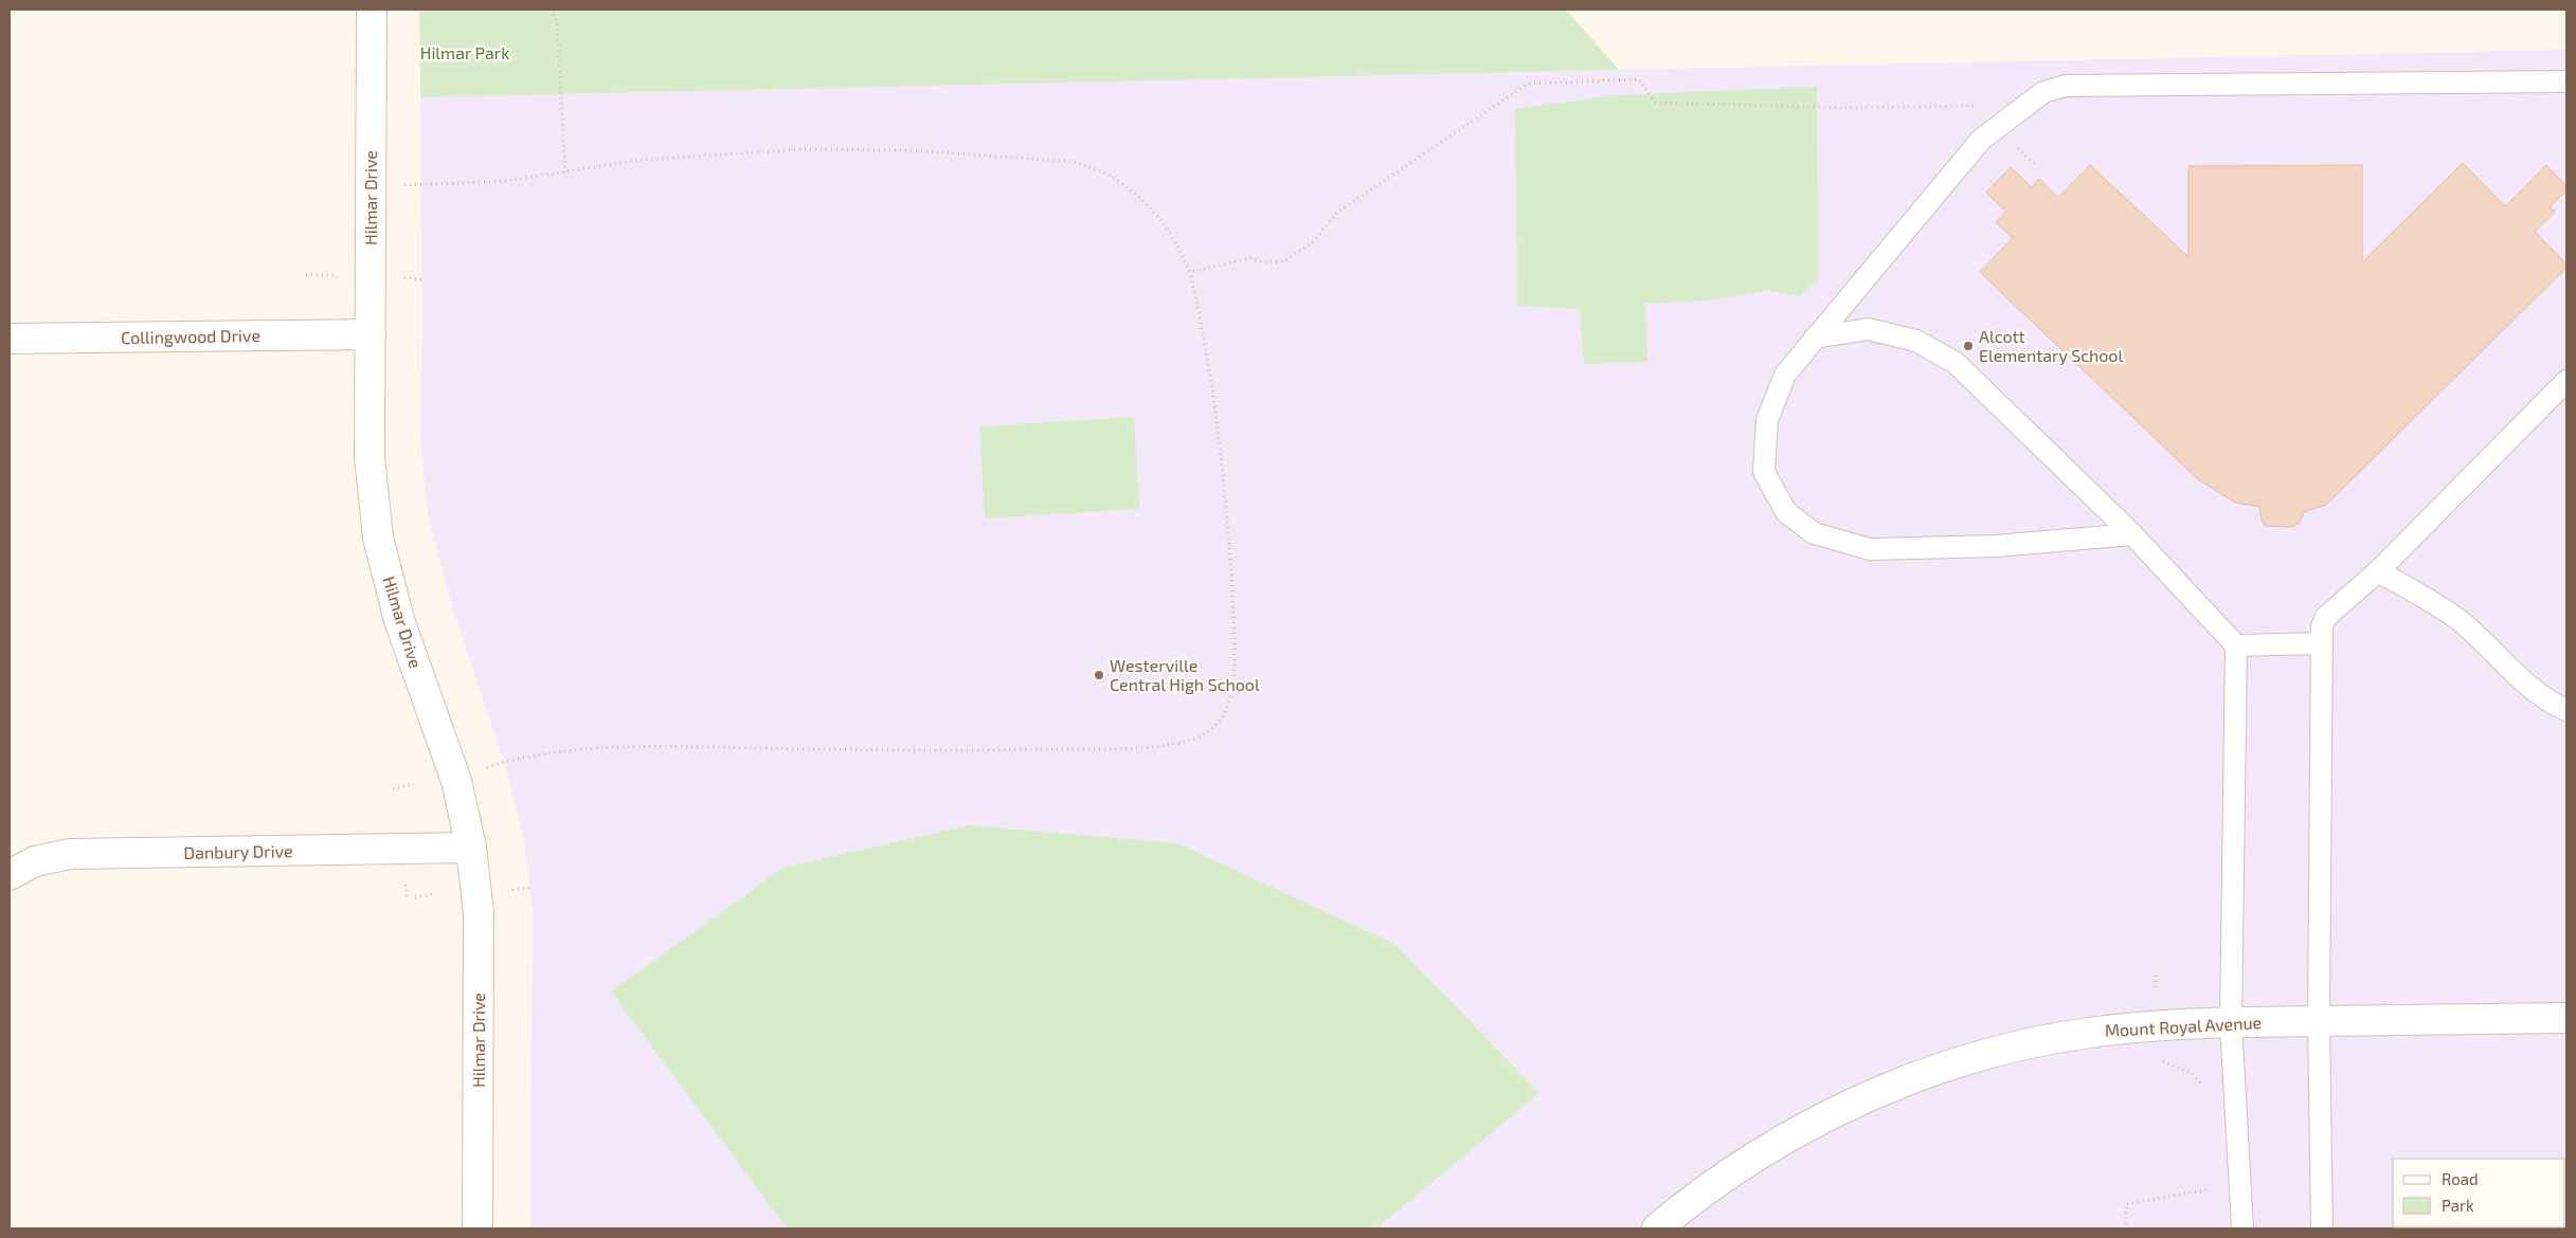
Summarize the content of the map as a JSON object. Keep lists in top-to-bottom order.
{
  "streets": {
    "street": [
      "Hilmar Drive",
      "Collingwood Drive",
      "Danbury Drive",
      "Mount Royal Avenue"
    ]
  },
  "crossings": [
    ["Hilmar Drive", "Collingwood Drive"],
    ["Hilmar Drive", "Danbury Drive"]
  ],
  "parks": ["Hilmar Park"],
  "places": ["Alcott Elementary School", "Westerville Central High School"],
  "legend": ["Road", "Park"]
}
